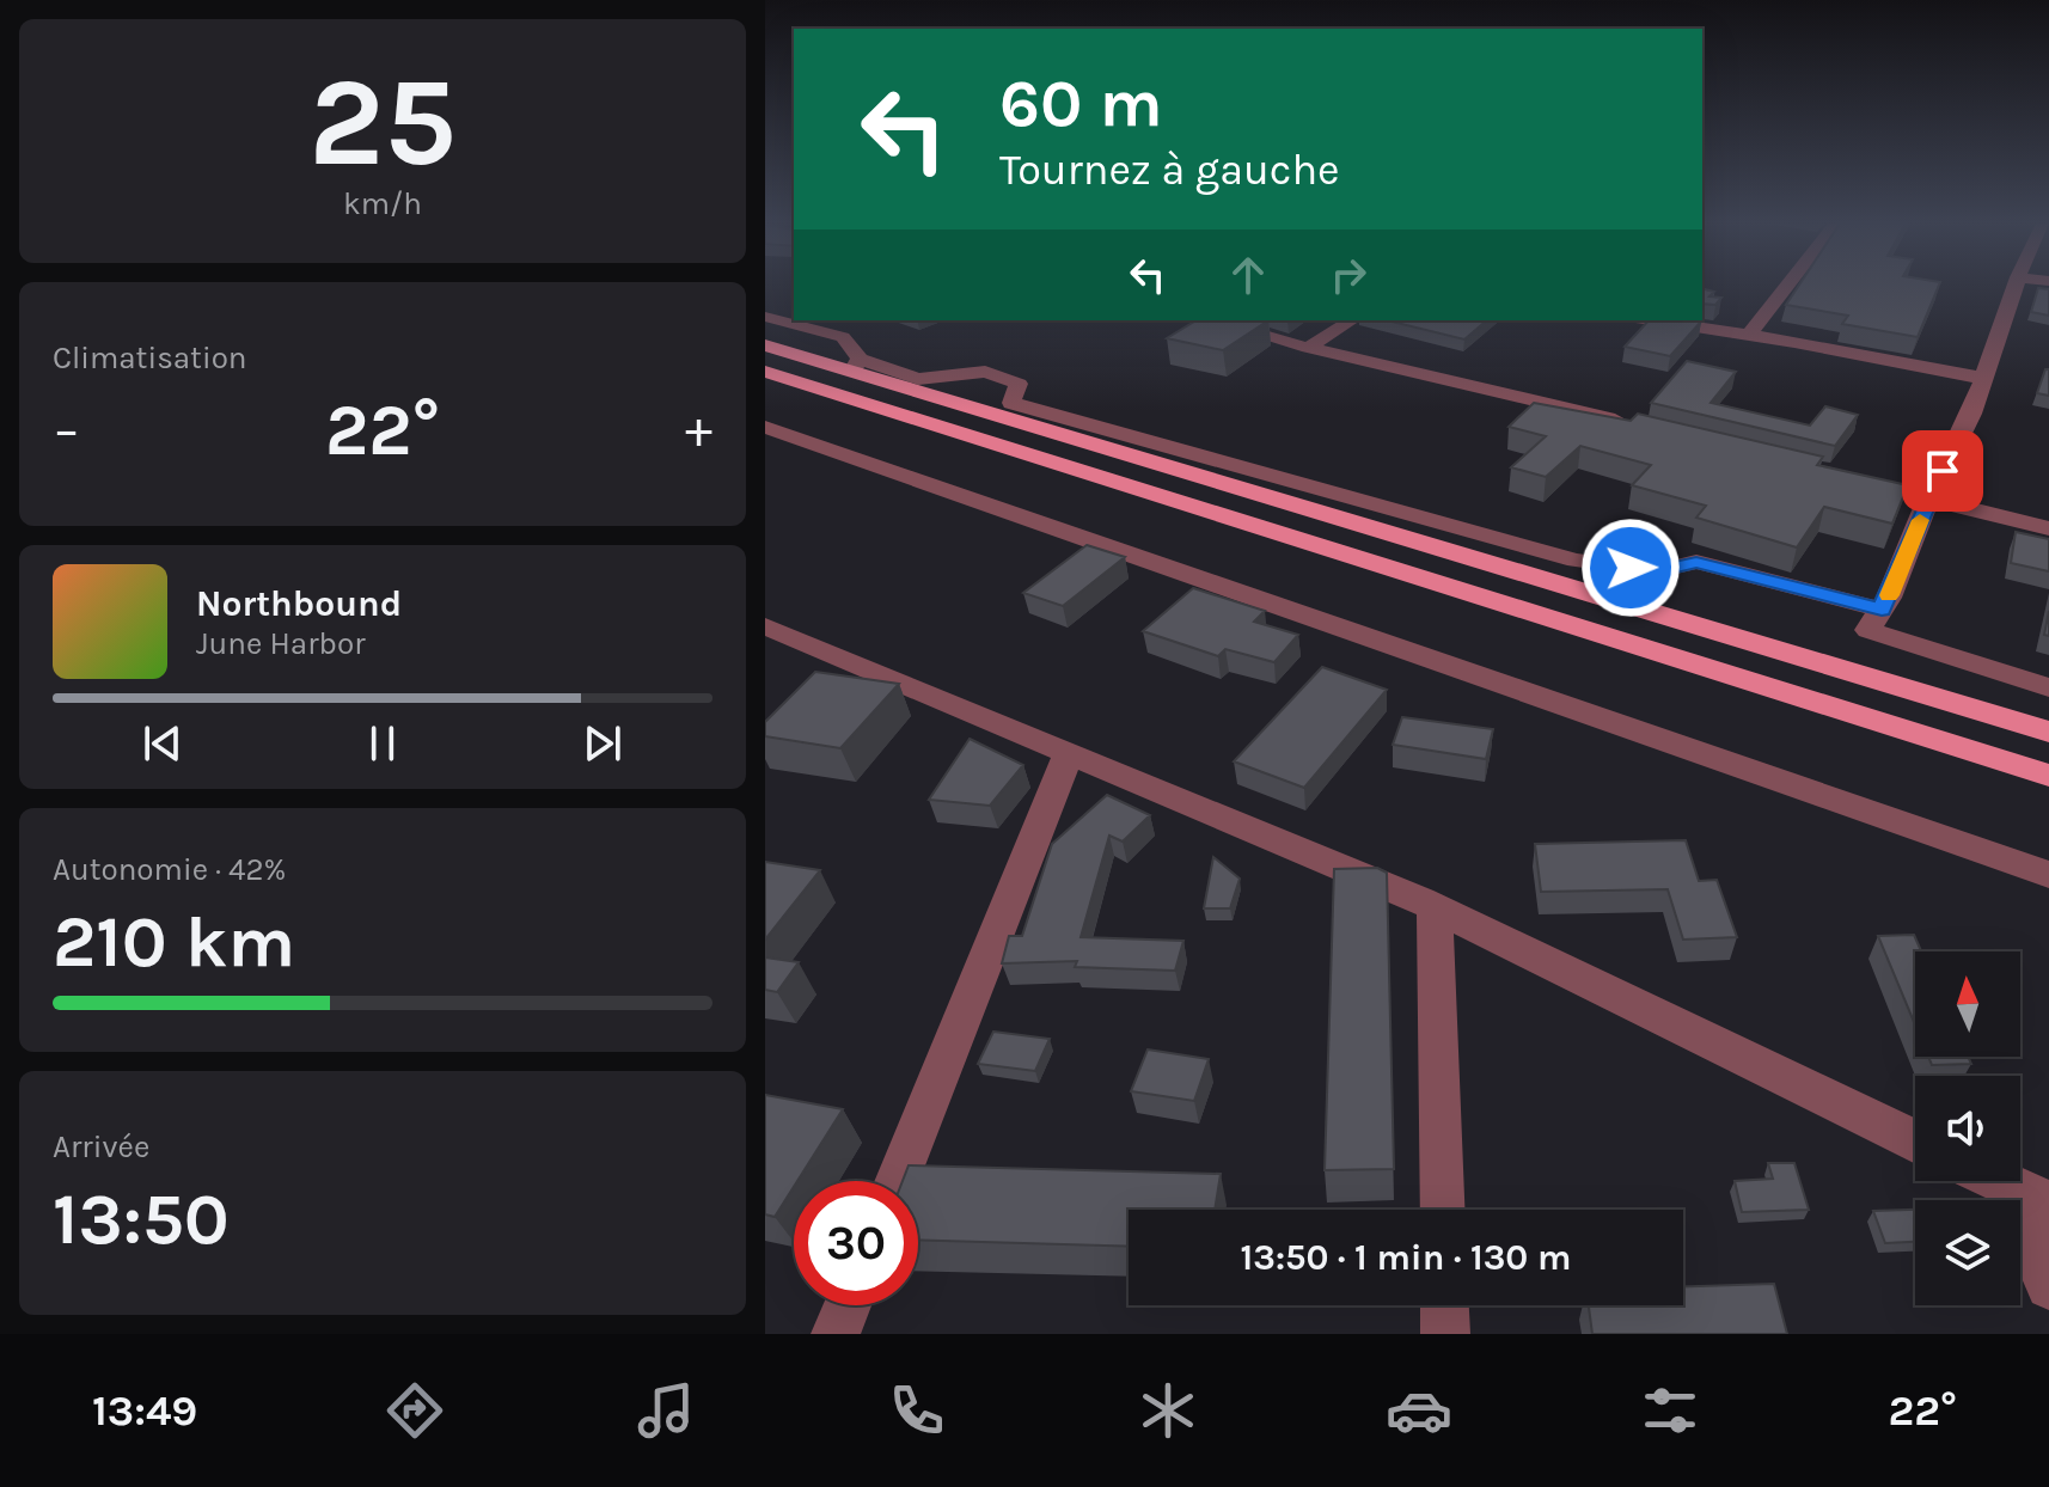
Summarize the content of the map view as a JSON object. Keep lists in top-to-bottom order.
{
  "north": "top",
  "page": {
    "tile": [
      ["25", "km/h"],
      "Climatisation",
      ["Autonomie · 42%", "210 km"],
      ["Arrivée", "13:50"]
    ],
    "turn": ["60 m", "Tournez à gauche"],
    "heat": ["−", "22°", "+"],
    "song": ["Northbound", "June Harbor"],
    "limit": "30",
    "trip": "13:50 · 1 min · 130 m",
    "tabs": ["13:49", "22°"]
  }
}
